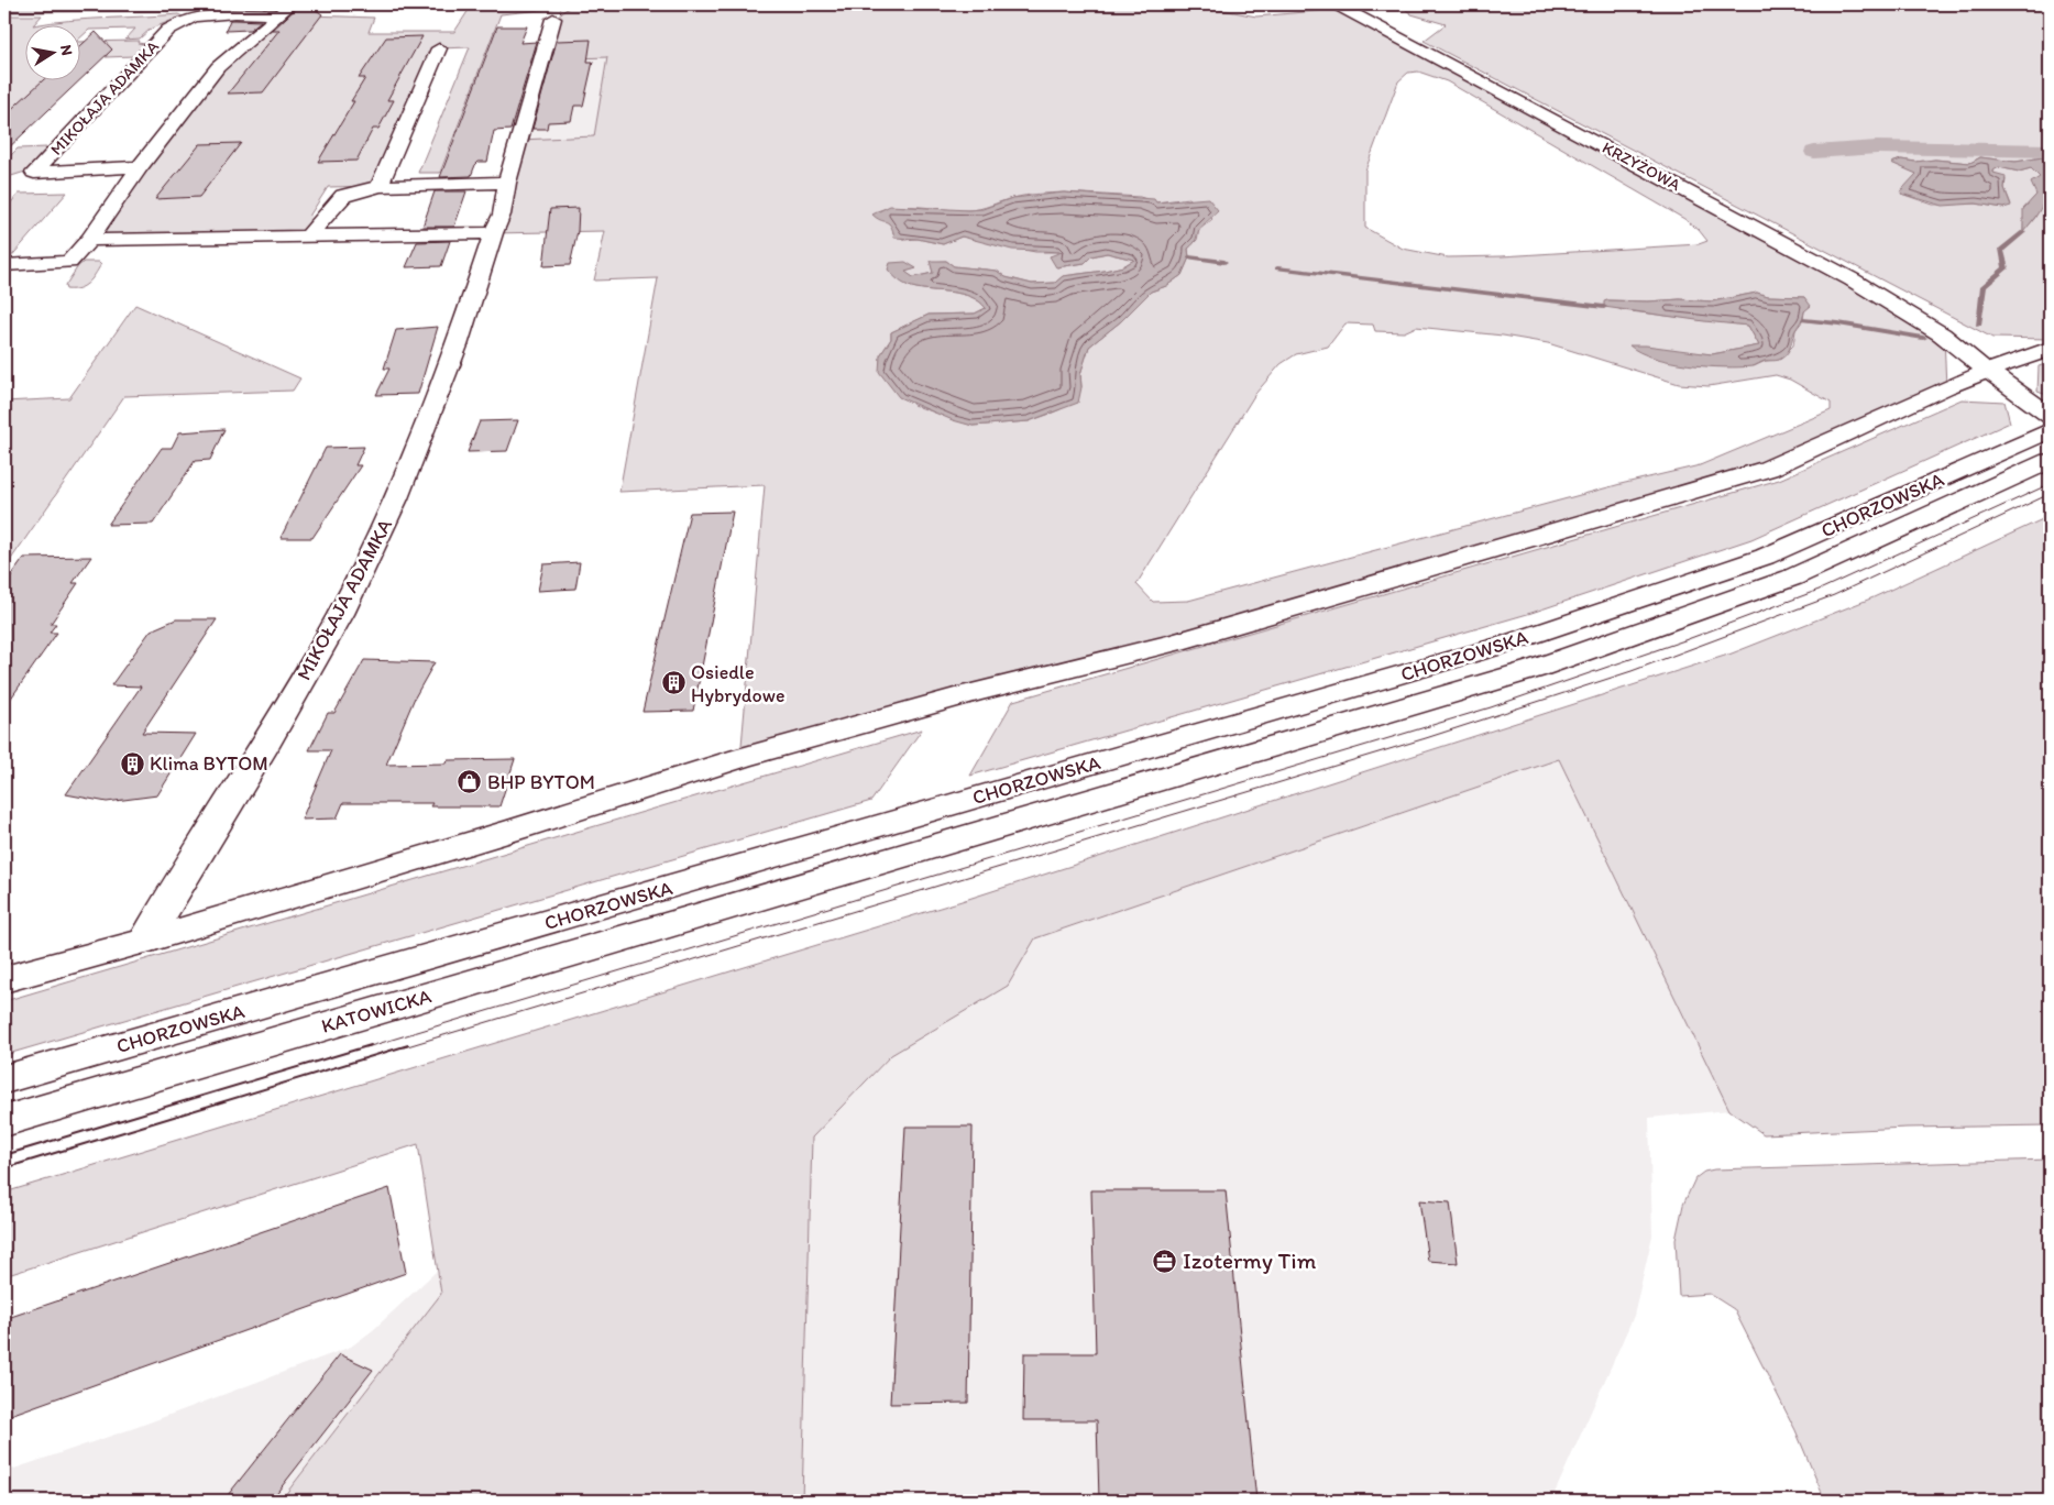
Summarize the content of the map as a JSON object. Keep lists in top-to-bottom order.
{
  "streets": {
    "street": [
      "MIKOŁAJA ADAMKA",
      "KRZYŻOWA",
      "CHORZOWSKA",
      "KATOWICKA"
    ]
  },
  "crossings": [
    ["CHORZOWSKA", "KATOWICKA"]
  ],
  "places": {
    "building": ["Osiedle Hybrydowe", "Klima BYTOM"],
    "shop": ["BHP BYTOM"],
    "office": ["Izotermy Tim"]
  },
  "north": "right"
}
